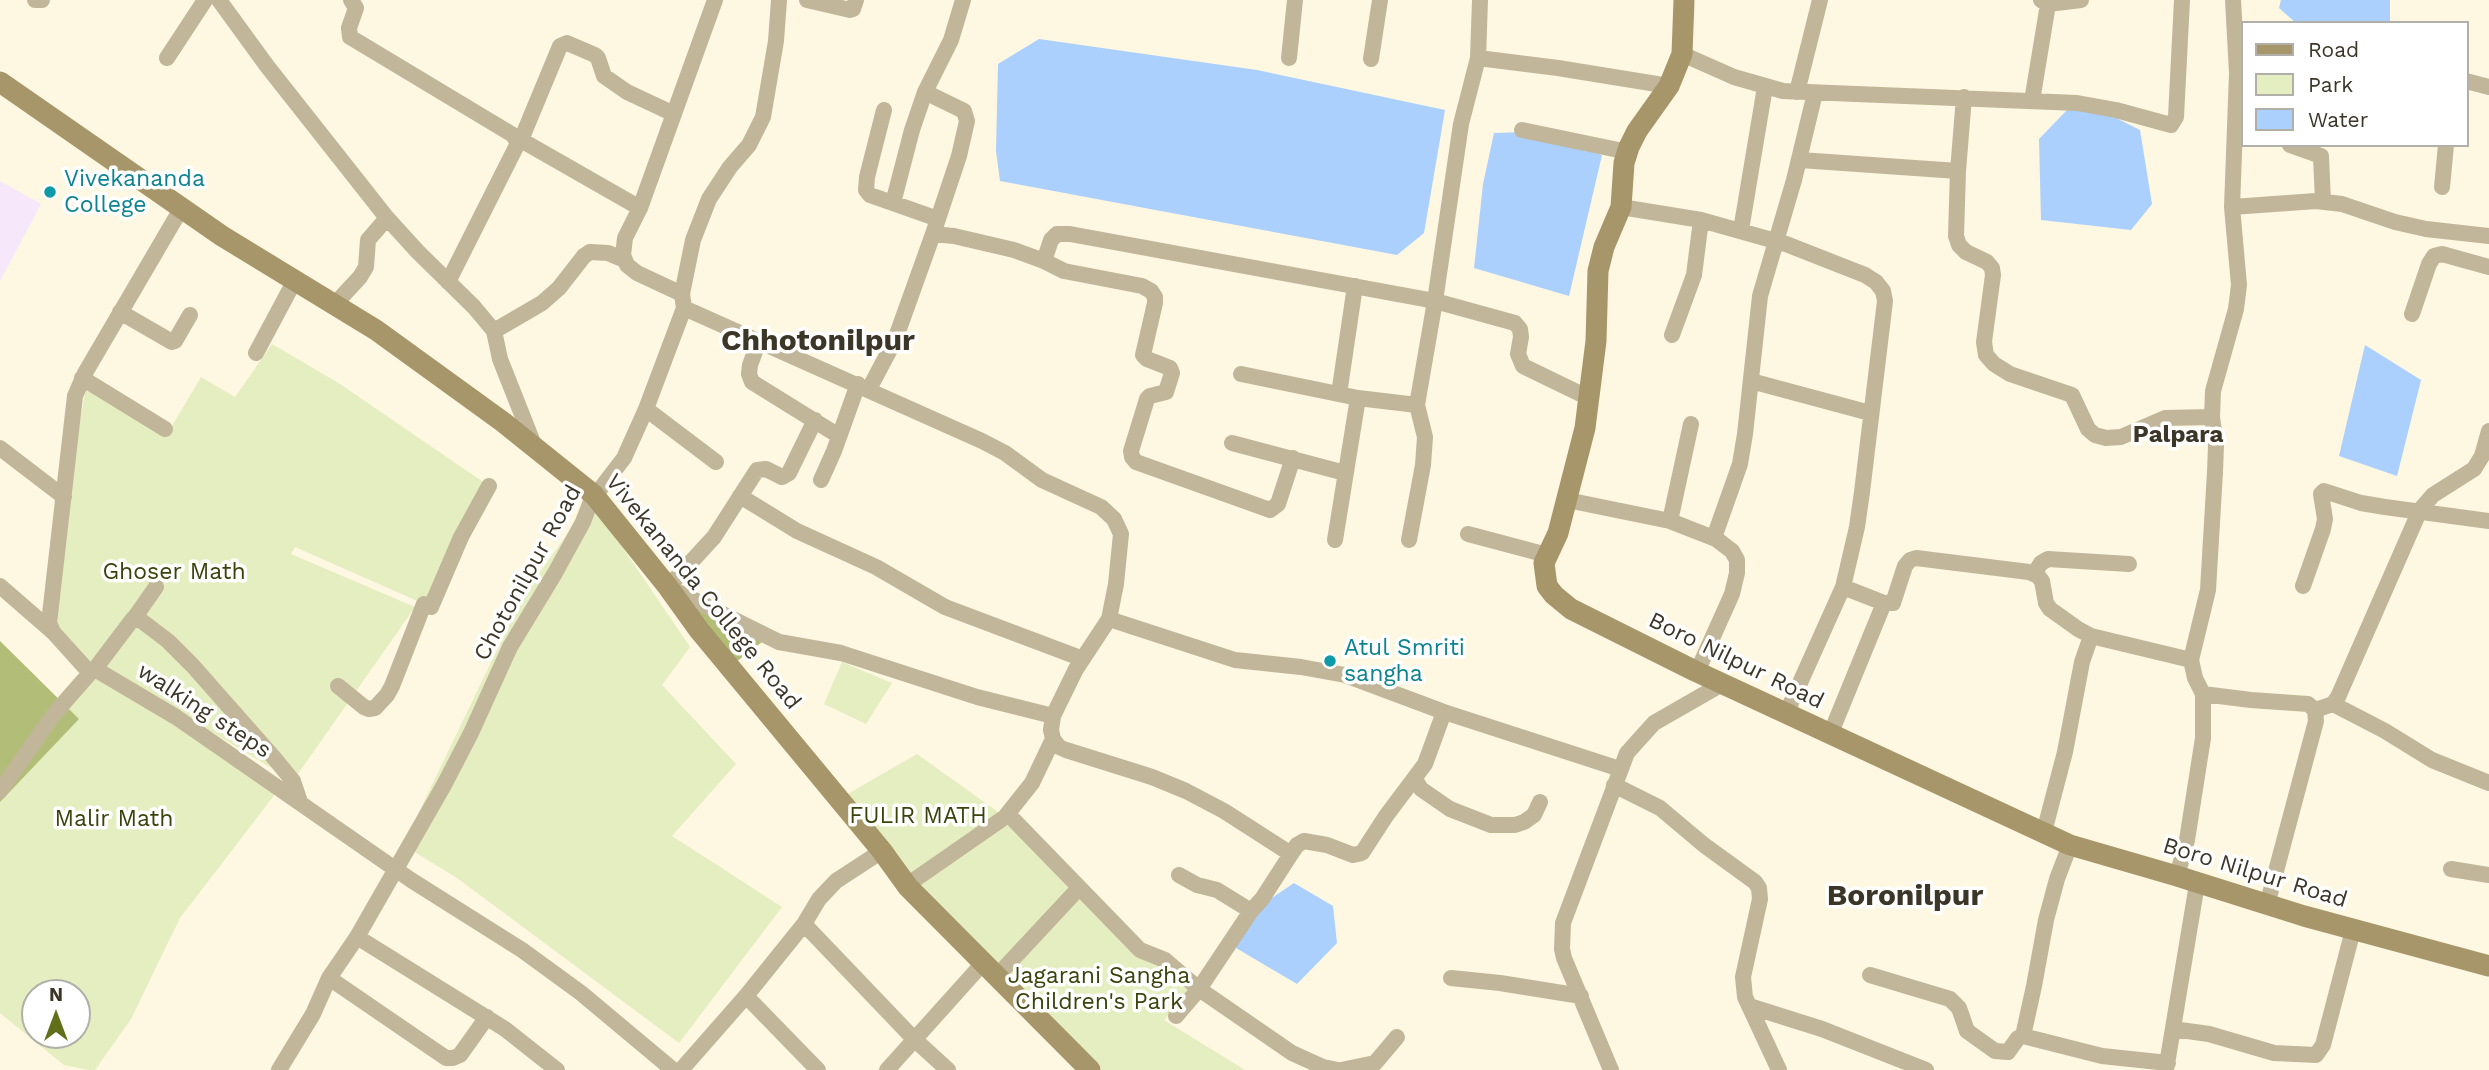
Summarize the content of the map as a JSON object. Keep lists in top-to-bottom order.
{
  "streets": {
    "street": [
      "Chotonilpur Road",
      "Vivekananda College Road",
      "Boro Nilpur Road",
      "walking steps"
    ]
  },
  "crossings": [
    ["Chotonilpur Road", "Vivekananda College Road"],
    ["Chotonilpur Road", "walking steps"]
  ],
  "districts": ["Chhotonilpur", "Palpara", "Boronilpur"],
  "parks": [
    "Ghoser Math",
    "FULIR MATH",
    "Malir Math",
    "Jagarani Sangha Children's Park"
  ],
  "places": ["Vivekananda College", "Atul Smriti sangha"],
  "legend": ["Road", "Park", "Water"],
  "north": "top"
}
